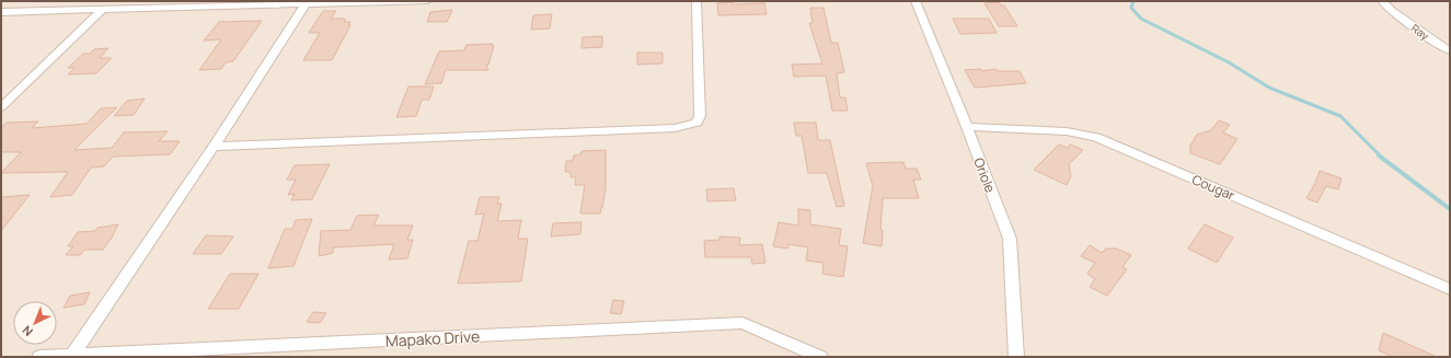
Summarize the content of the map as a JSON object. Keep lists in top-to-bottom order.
{
  "streets": {
    "street": [
      "Ray",
      "Oriole",
      "Cougar",
      "Mapako Drive"
    ]
  },
  "crossings": [
    ["Oriole", "Cougar"]
  ],
  "north": "bottom left"
}
